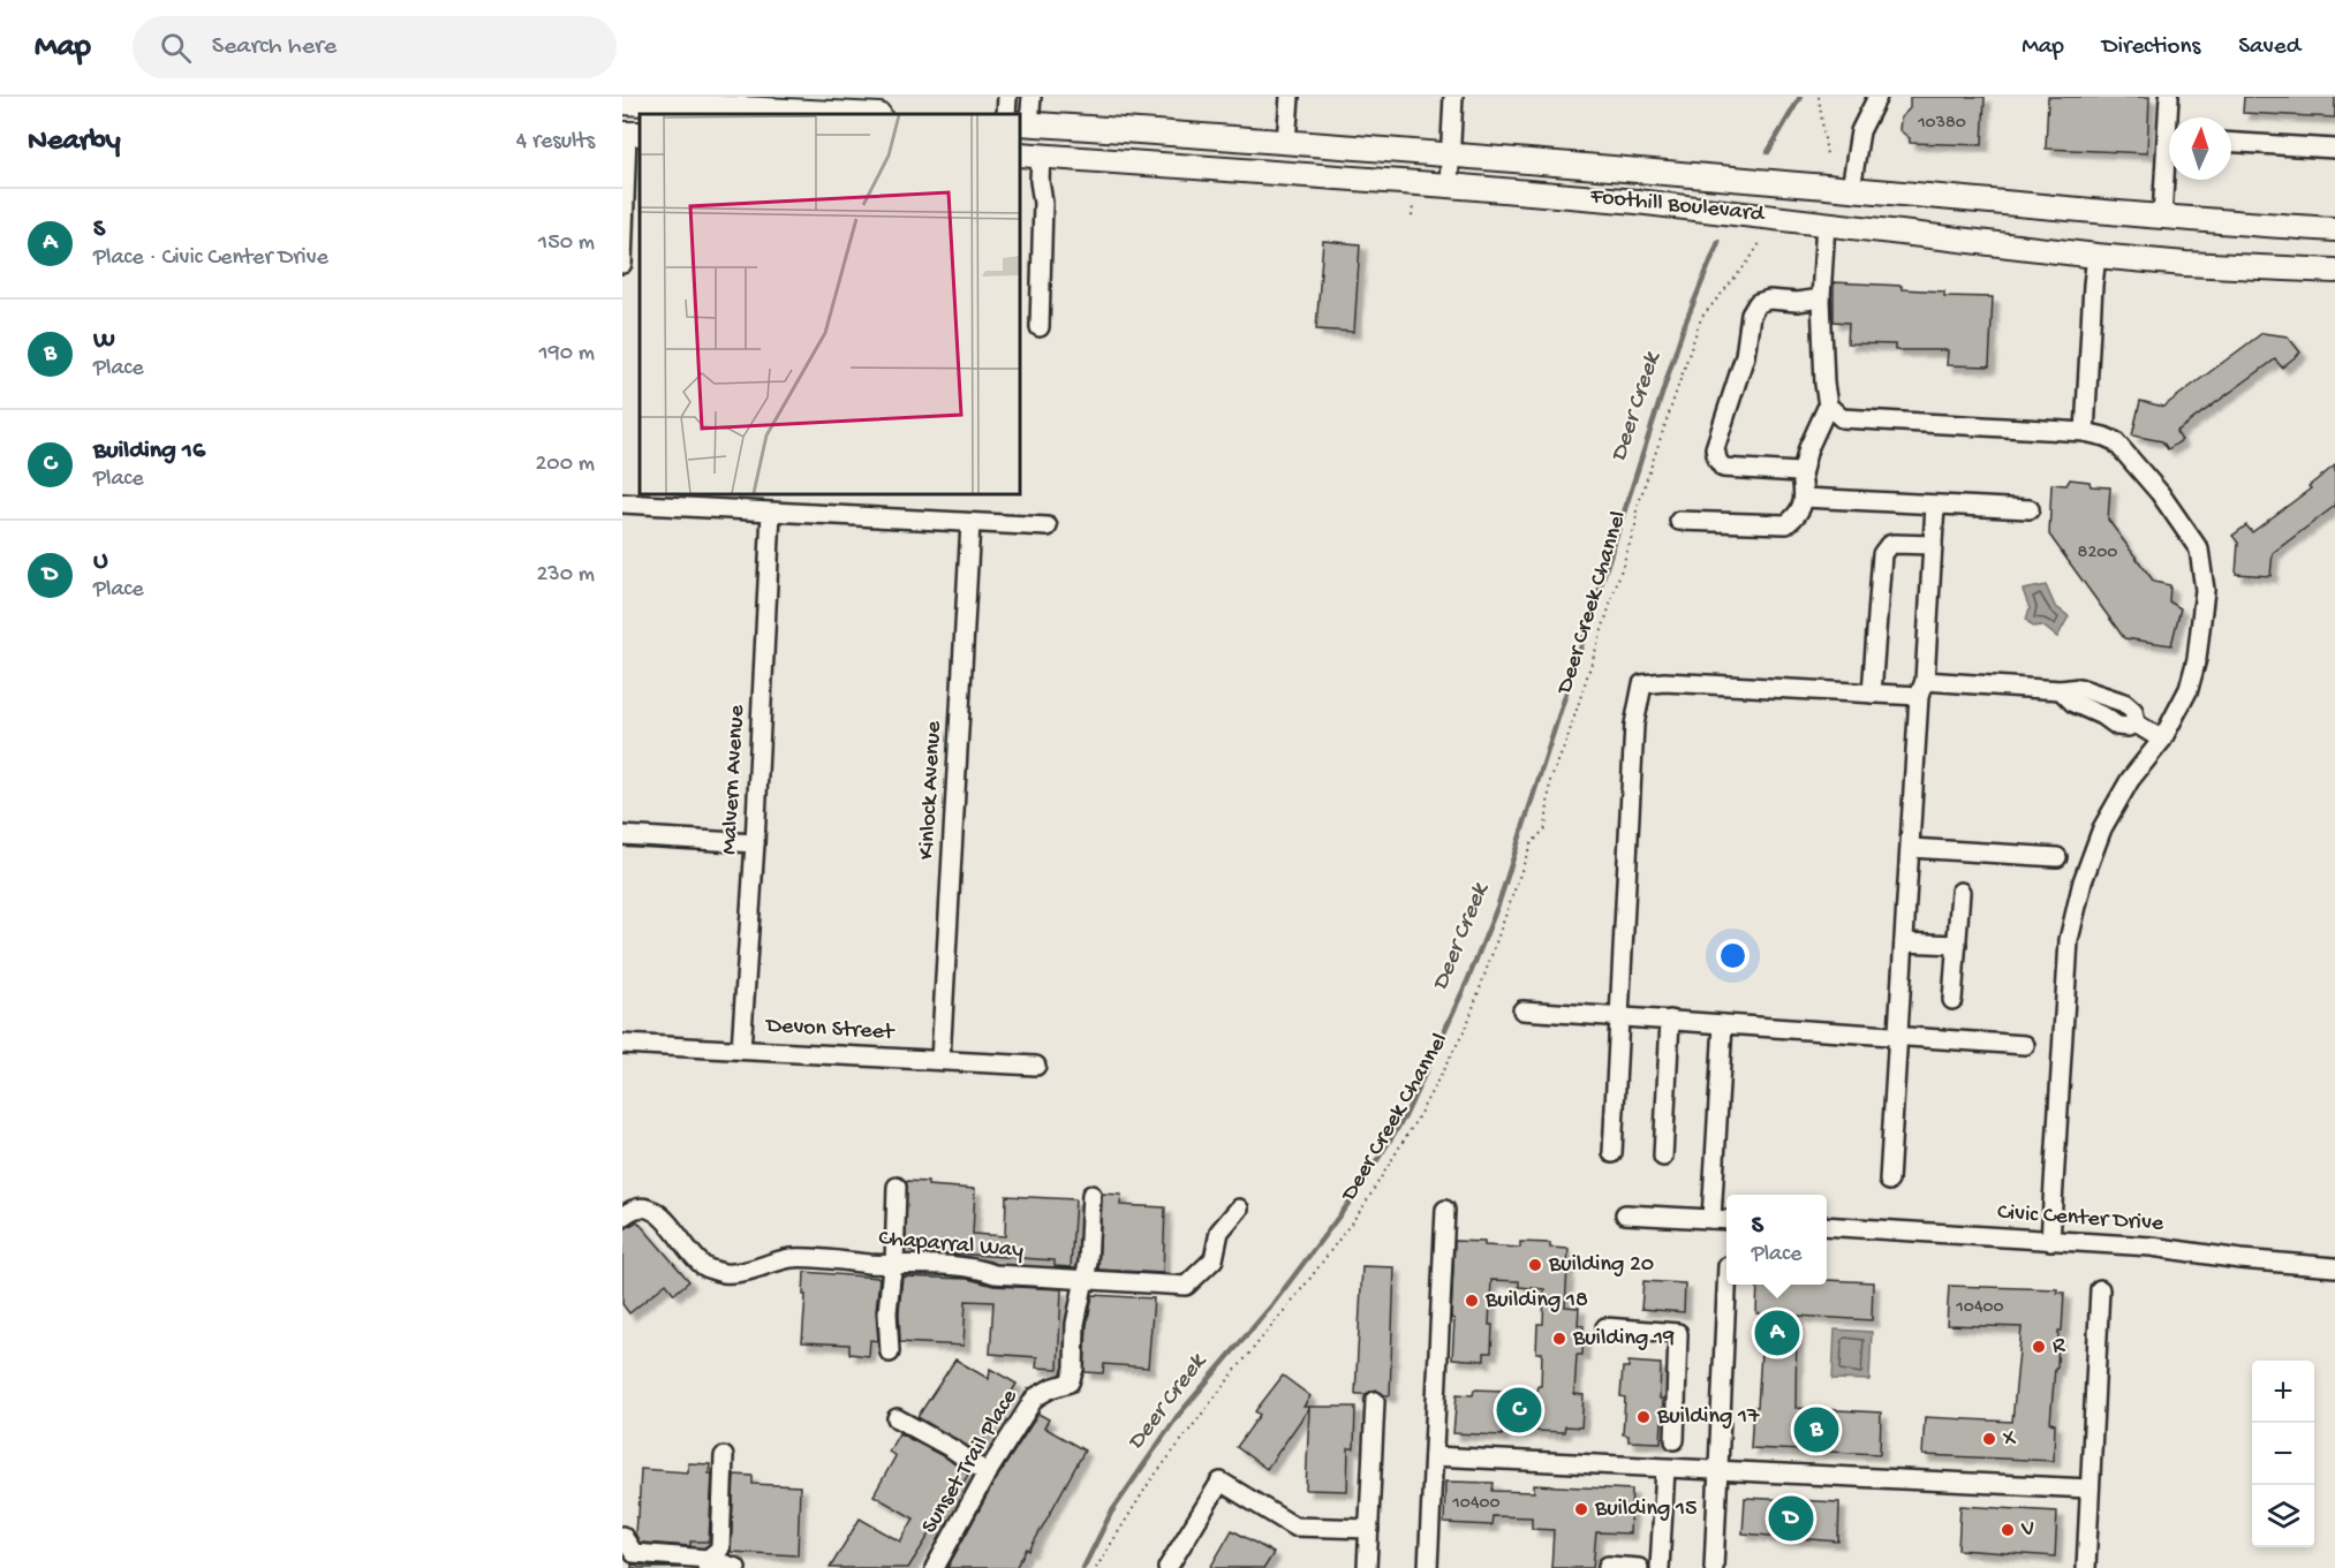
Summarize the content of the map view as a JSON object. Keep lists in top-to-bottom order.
{
  "streets": {
    "main road": ["Foothill Boulevard"],
    "street": [
      "Malvern Avenue",
      "Kinlock Avenue",
      "Devon Street",
      "Civic Center Drive",
      "Chaparral Way",
      "Sunset Trail Place"
    ],
    "path": ["Deer Creek Channel"]
  },
  "crossings": [
    ["Malvern Avenue", "Devon Street"],
    ["Kinlock Avenue", "Devon Street"],
    ["Chaparral Way", "Sunset Trail Place"]
  ],
  "water": ["Deer Creek"],
  "places": [
    "Building 20",
    "Building 18",
    "Building 19",
    "R",
    "Building 17",
    "X",
    "Building 15",
    "V"
  ],
  "house_numbers": [
    "10380",
    "8200",
    "10400",
    "10400"
  ],
  "north": "top",
  "page": {
    "header": "Map",
    "search": "Search here",
    "nav": ["Map", "Directions", "Saved"],
    "heading": ["Nearby", "4 results"],
    "list": [
      {
        "mark": "A",
        "name": "S",
        "note": "Place · Civic Center Drive",
        "value": "150 m"
      },
      {
        "mark": "B",
        "name": "W",
        "note": "Place",
        "value": "190 m"
      },
      {
        "mark": "C",
        "name": "Building 16",
        "note": "Place",
        "value": "200 m"
      },
      {
        "mark": "D",
        "name": "U",
        "note": "Place",
        "value": "230 m"
      }
    ],
    "popup": ["S", "Place"],
    "pins": [
      "A",
      "C",
      "B",
      "D"
    ],
    "map_buttons": ["+", "−"]
  }
}
